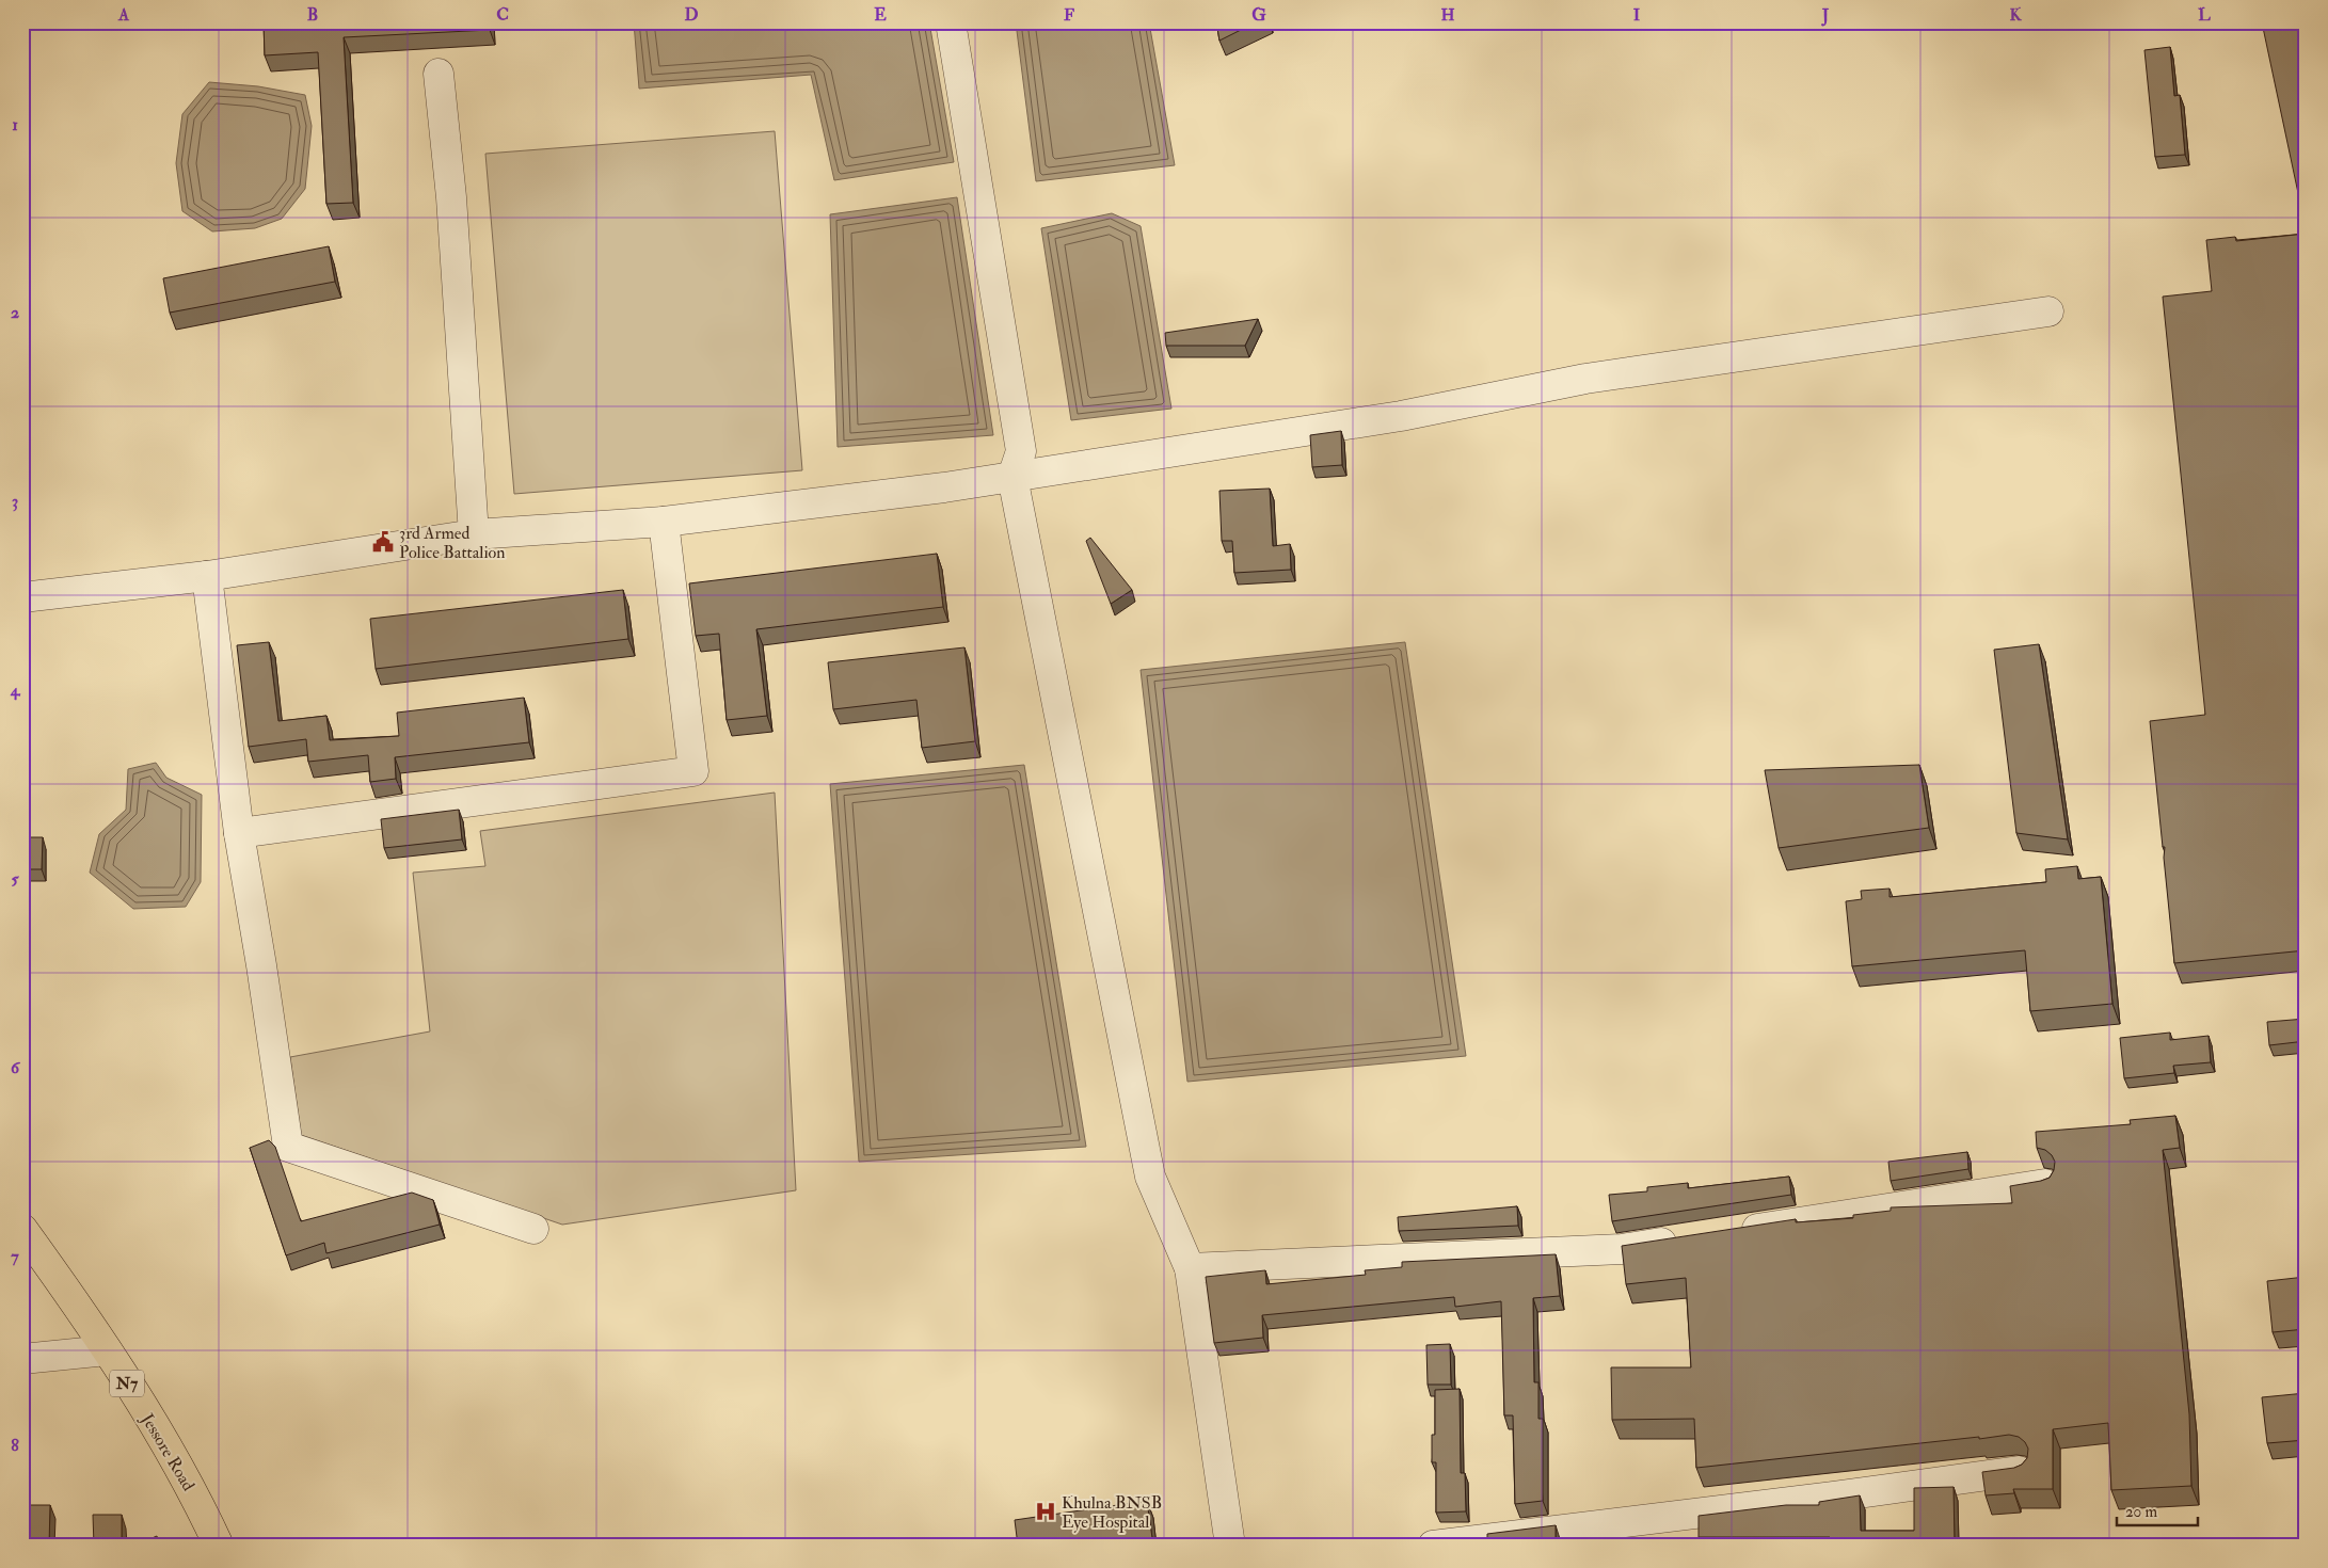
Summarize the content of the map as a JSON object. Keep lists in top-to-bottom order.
{
  "streets": {
    "highway": ["N7", "Jessore Road"]
  },
  "places": {
    "public building": ["3rd Armed Police Battalion"],
    "hospital": ["Khulna BNSB Eye Hospital"]
  },
  "scale_bar": "20 m",
  "grid": {
    "columns": [
      "A",
      "B",
      "C",
      "D",
      "E",
      "F",
      "G",
      "H",
      "I",
      "J",
      "K",
      "L"
    ],
    "rows": [
      "1",
      "2",
      "3",
      "4",
      "5",
      "6",
      "7",
      "8"
    ]
  }
}
